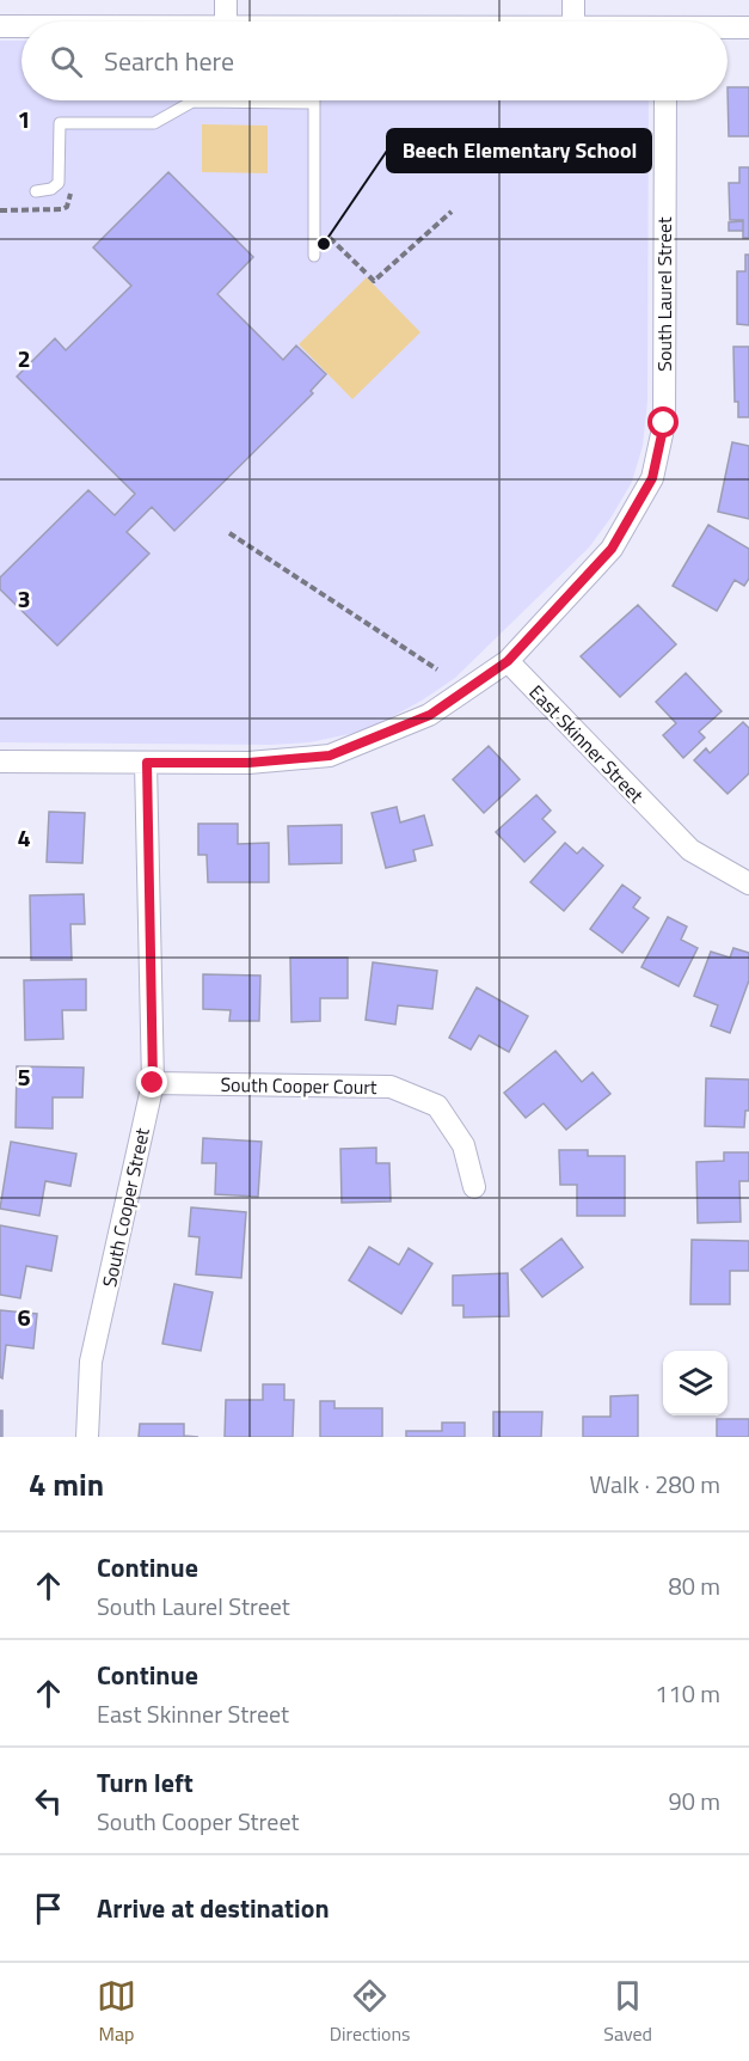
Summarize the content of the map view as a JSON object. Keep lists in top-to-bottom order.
{
  "streets": {
    "street": [
      "South Laurel Street",
      "East Skinner Street",
      "South Cooper Court",
      "South Cooper Street"
    ]
  },
  "crossings": [
    ["South Laurel Street", "East Skinner Street"],
    ["South Cooper Court", "South Cooper Street"]
  ],
  "places": ["Beech Elementary School"],
  "page": {
    "search": "Search here",
    "heading": ["4 min", "Walk · 280 m"],
    "list": [
      ["Continue", "South Laurel Street", "80 m"],
      ["Continue", "East Skinner Street", "110 m"],
      ["Turn left", "South Cooper Street", "90 m"],
      "Arrive at destination"
    ],
    "nav": ["Map", "Directions", "Saved"]
  },
  "grid": {
    "rows": [
      "1",
      "2",
      "3",
      "4",
      "5",
      "6"
    ]
  }
}
